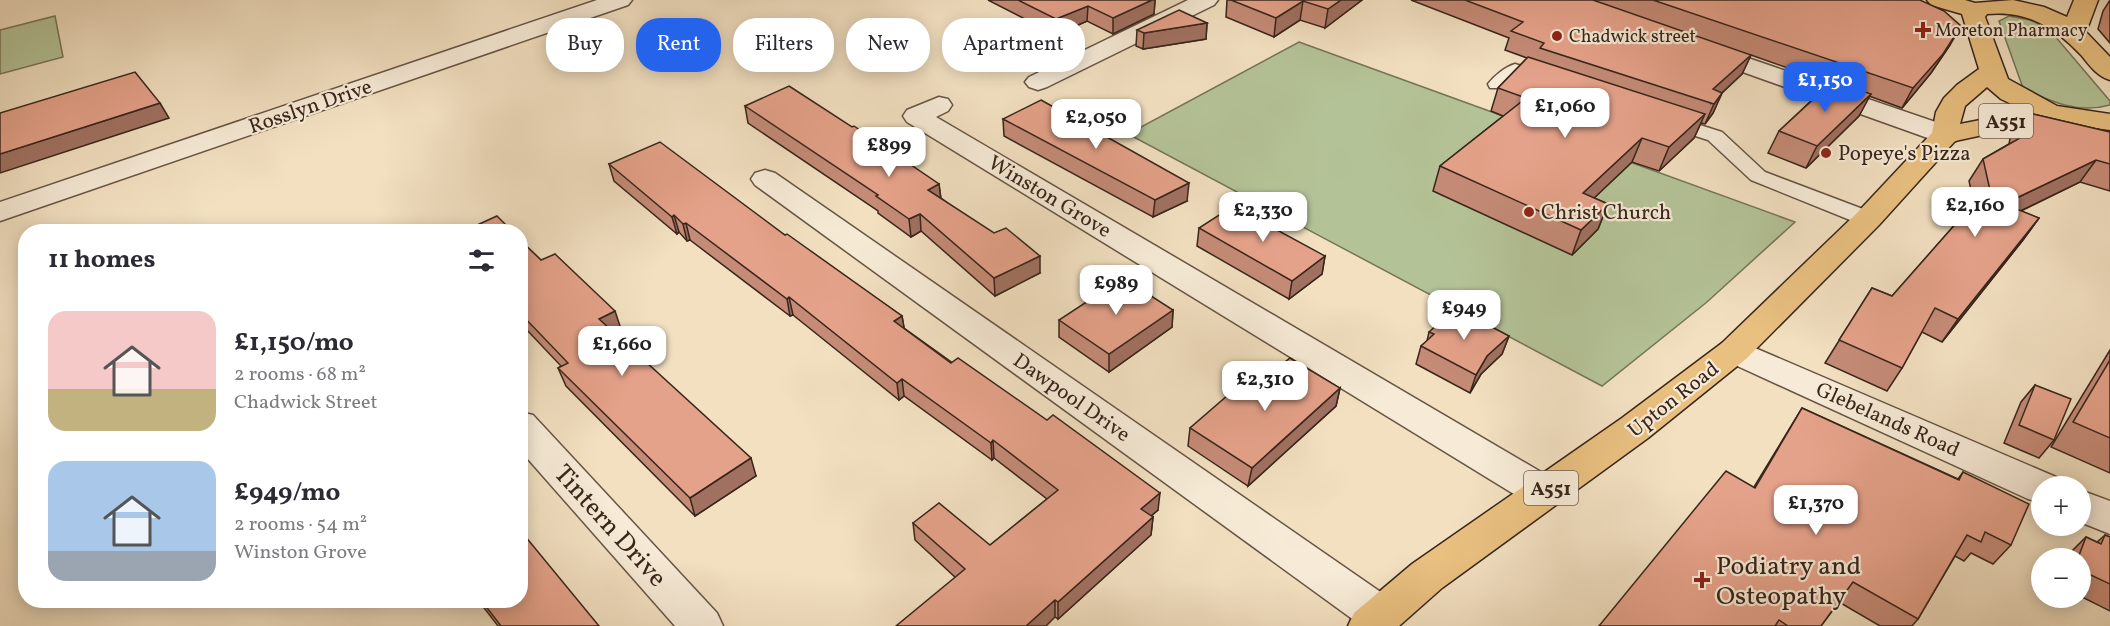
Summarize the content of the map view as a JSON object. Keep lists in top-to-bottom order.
{
  "streets": {
    "main road": ["A551", "Upton Road"],
    "street": [
      "Rosslyn Drive",
      "Winston Grove",
      "Dawpool Drive",
      "Glebelands Road",
      "Tintern Drive"
    ]
  },
  "crossings": [
    ["A551", "Upton Road"],
    ["Winston Grove", "Upton Road"],
    ["Dawpool Drive", "Upton Road"],
    ["Upton Road", "Glebelands Road"]
  ],
  "places": {
    "health": ["Moreton Pharmacy", "Podiatry and Osteopathy"],
    "other": ["Chadwick street", "Popeye's Pizza", "Christ Church"]
  },
  "page": {
    "chip": [
      "Buy",
      "Rent",
      "Filters",
      "New",
      "Apartment"
    ],
    "price": [
      "£1,150",
      "£1,060",
      "£2,050",
      "£899",
      "£2,160",
      "£2,330",
      "£989",
      "£949",
      "£1,660",
      "£2,310",
      "£1,370"
    ],
    "heading": "11 homes",
    "list": [
      {
        "name": "£1,150/mo",
        "note": "2 rooms · 68 m² · Chadwick Street"
      },
      {
        "name": "£949/mo",
        "note": "2 rooms · 54 m² · Winston Grove"
      }
    ],
    "map_buttons": ["+", "−"]
  }
}
